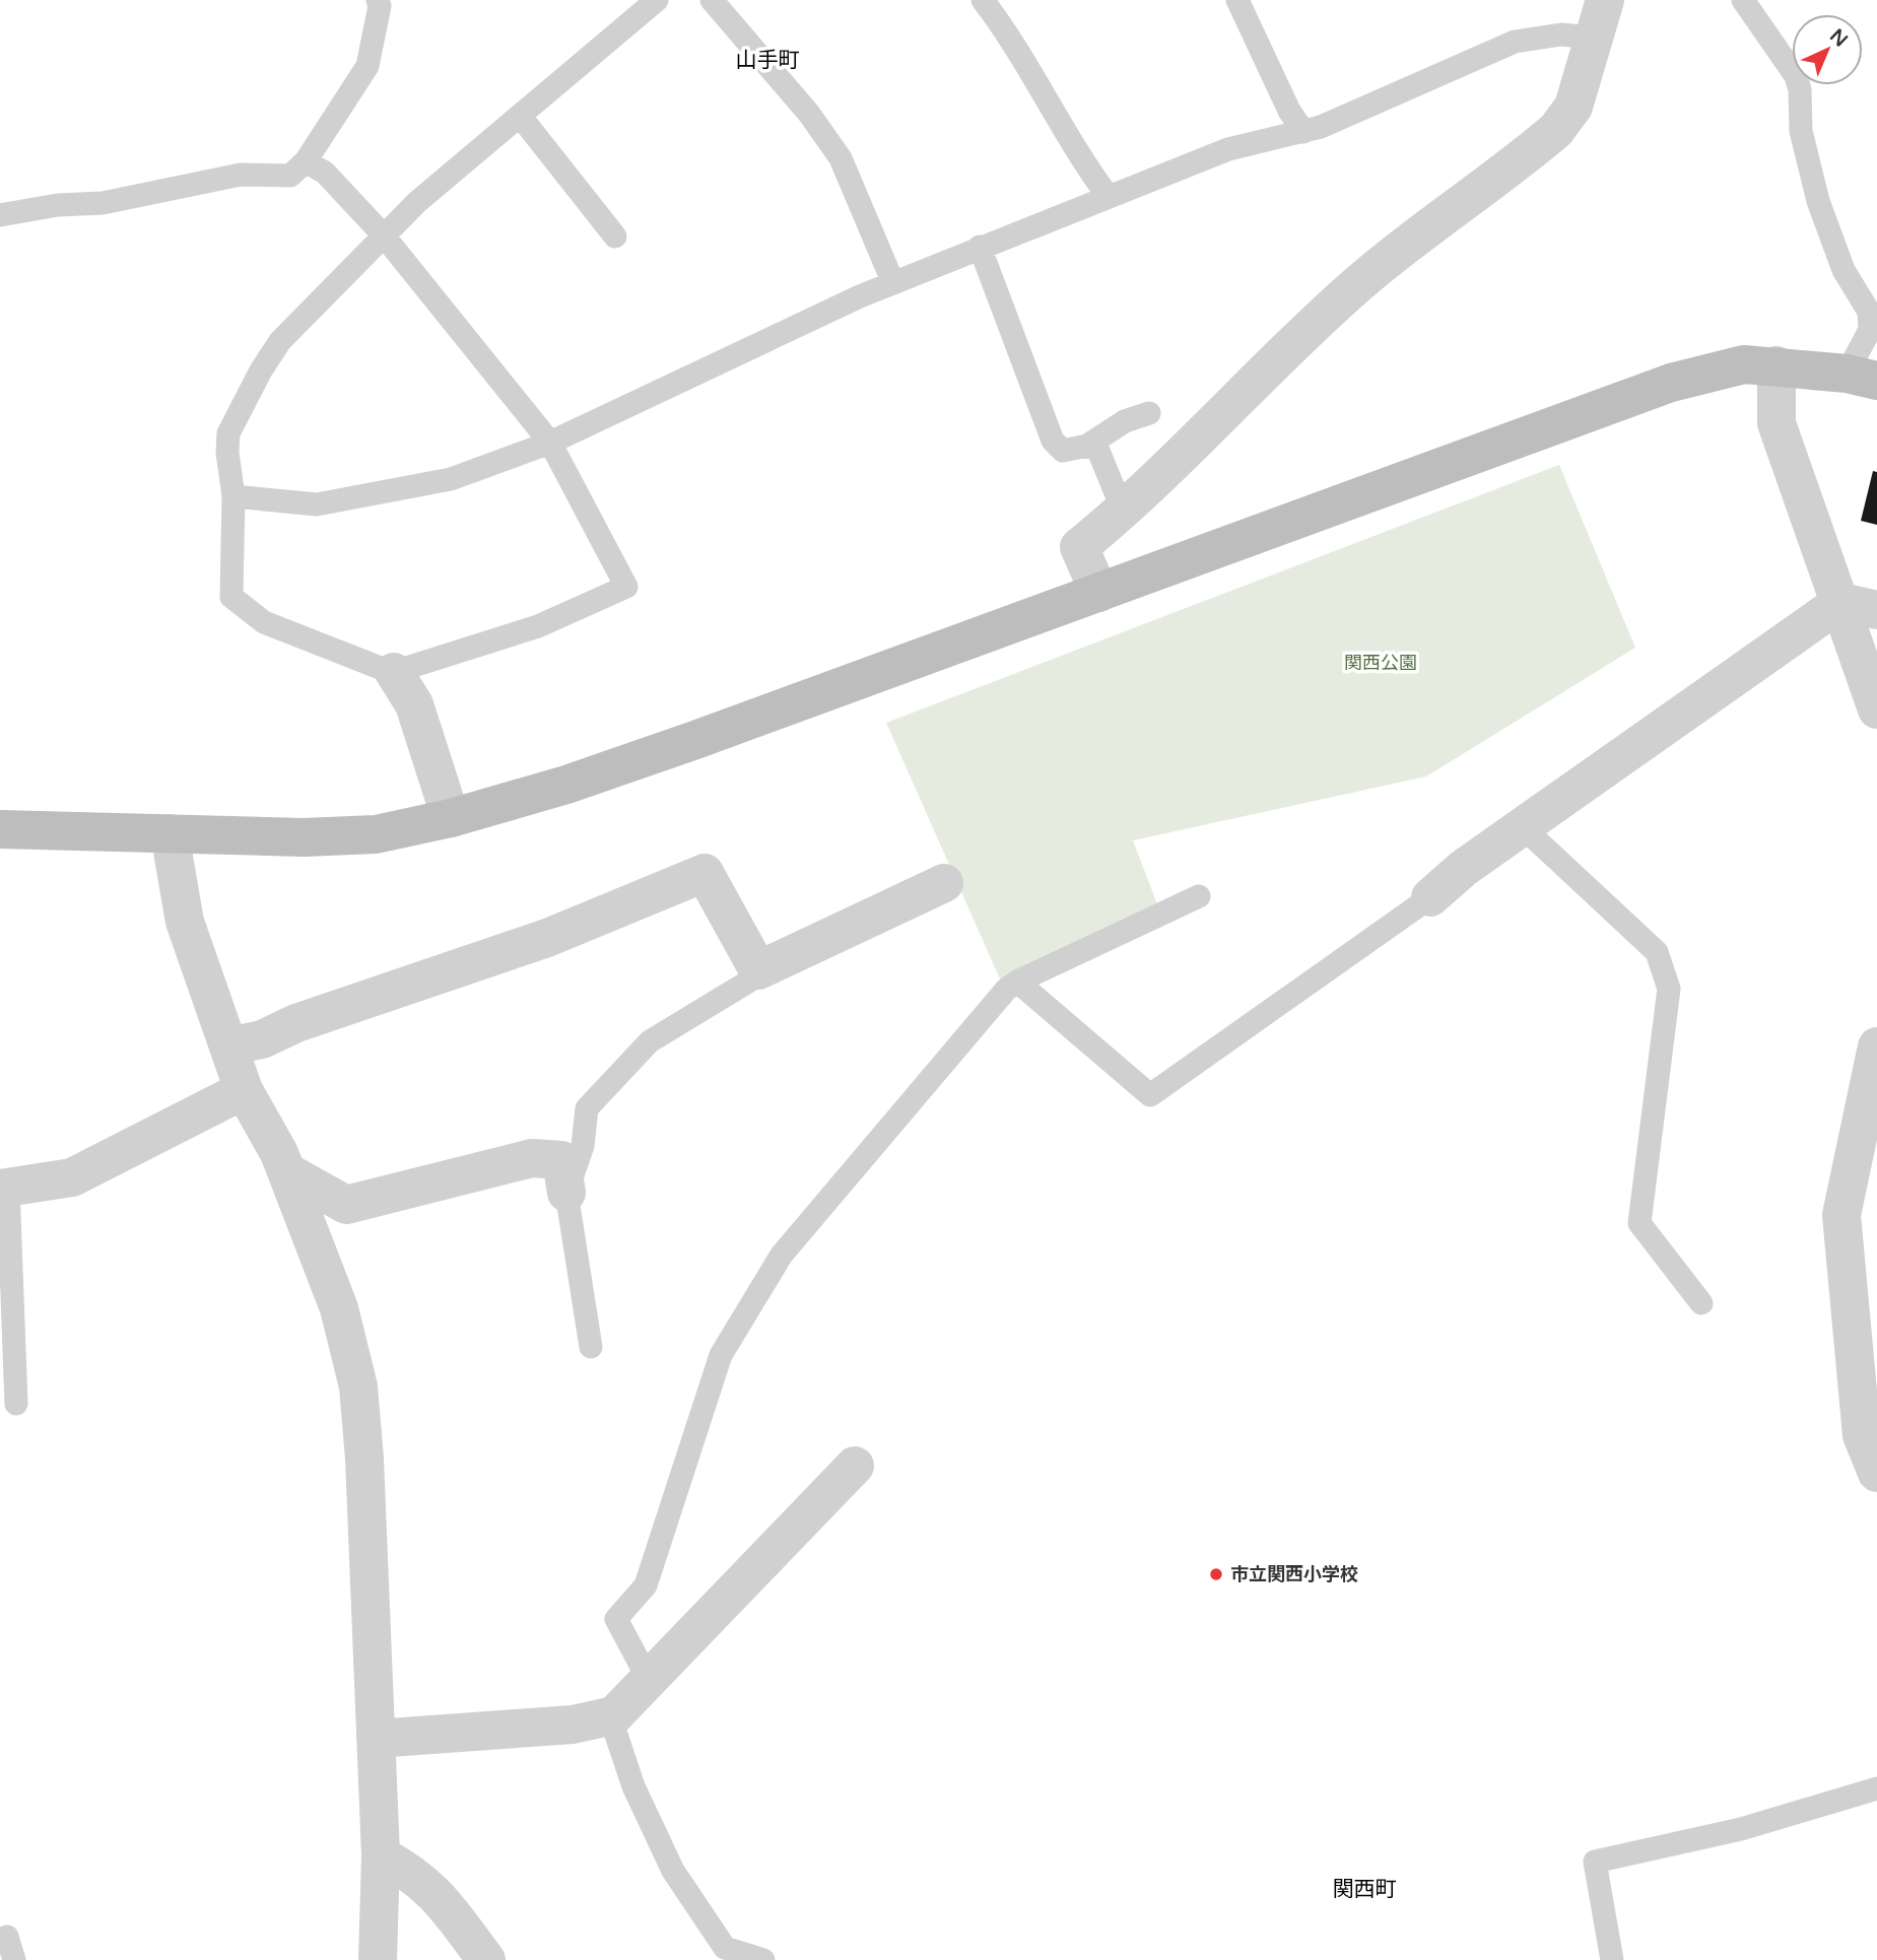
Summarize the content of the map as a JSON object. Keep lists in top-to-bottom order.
{
  "districts": ["山手町", "関西町"],
  "parks": ["関西公園"],
  "places": ["市立関西小学校"],
  "north": "top right"
}
